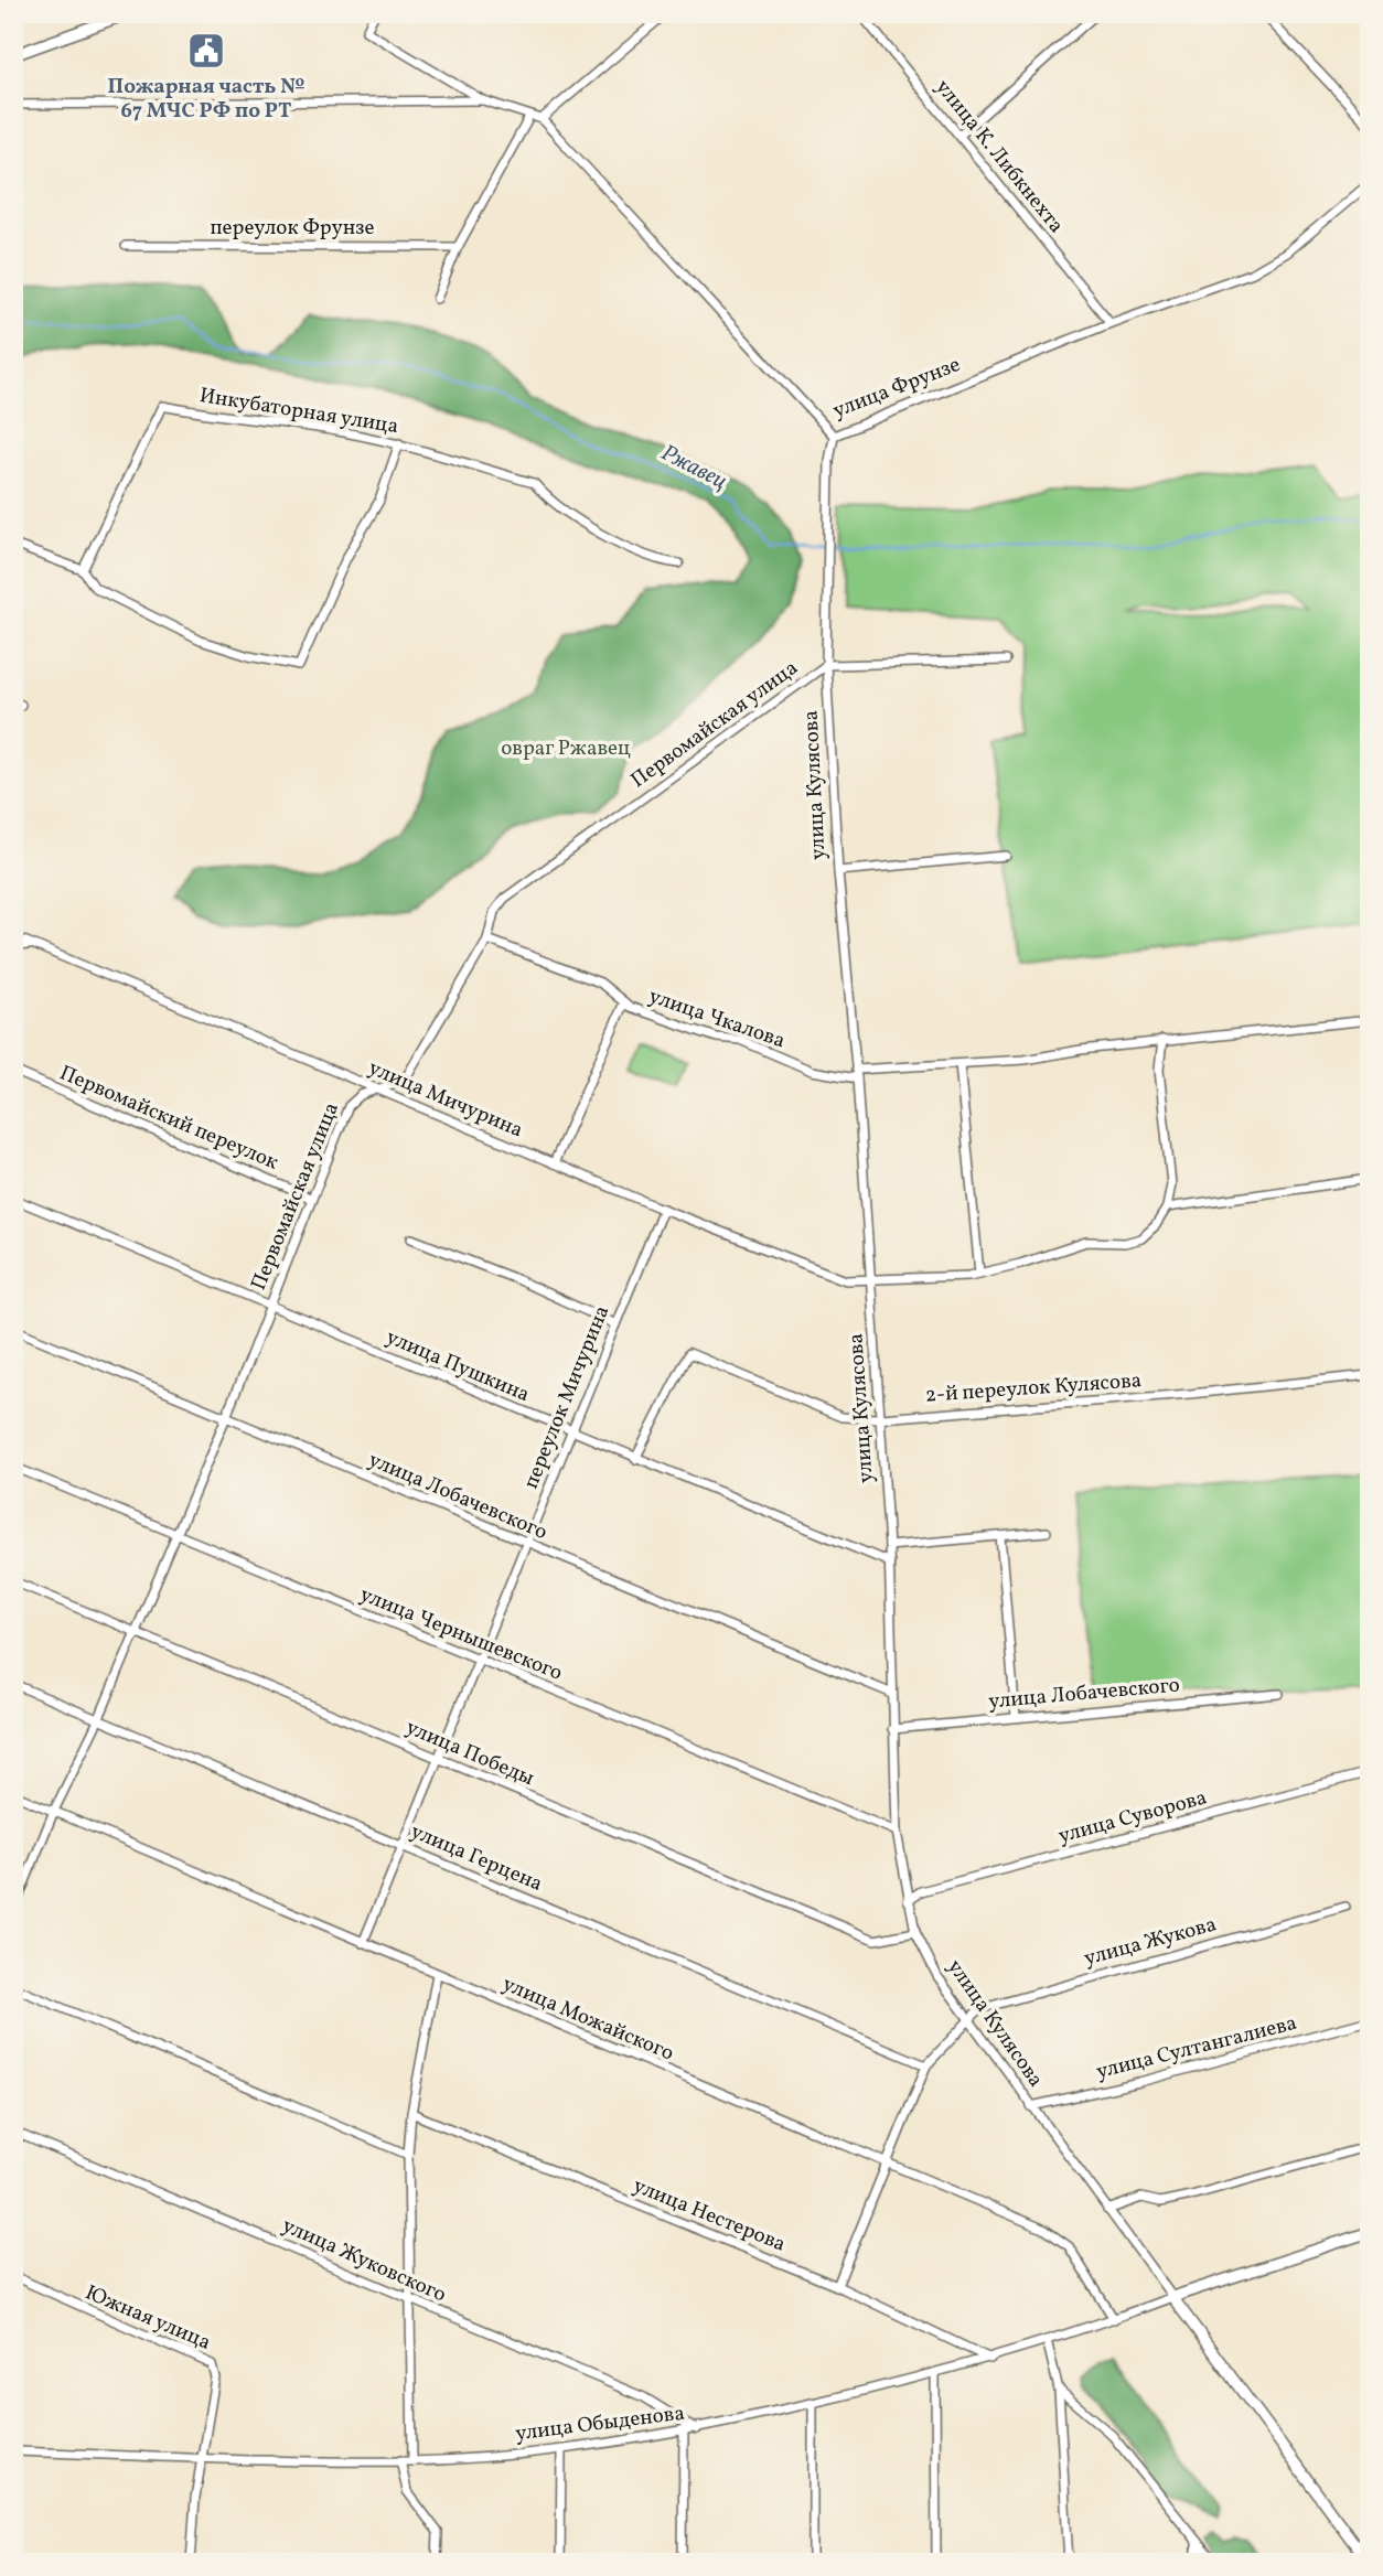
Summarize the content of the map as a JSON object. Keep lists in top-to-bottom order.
{
  "streets": {
    "street": [
      "улица К. Либкнехта",
      "переулок Фрунзе",
      "улица Фрунзе",
      "Инкубаторная улица",
      "Первомайская улица",
      "улица Кулясова",
      "улица Чкалова",
      "улица Мичурина",
      "Первомайский переулок",
      "улица Пушкина",
      "2-й переулок Кулясова",
      "переулок Мичурина",
      "улица Лобачевского",
      "улица Чернышевского",
      "улица Победы",
      "улица Суворова",
      "улица Герцена",
      "улица Жукова",
      "улица Можайского",
      "улица Султангалиева",
      "улица Нестерова",
      "улица Жуковского",
      "Южная улица",
      "улица Обыденова"
    ]
  },
  "crossings": [
    ["улица К. Либкнехта", "улица Фрунзе"],
    ["улица Фрунзе", "улица Кулясова"],
    ["Первомайская улица", "улица Кулясова"],
    ["Первомайская улица", "улица Чкалова"],
    ["Первомайская улица", "улица Мичурина"],
    ["Первомайская улица", "Первомайский переулок"],
    ["Первомайская улица", "улица Пушкина"],
    ["Первомайская улица", "улица Лобачевского"],
    ["Первомайская улица", "улица Чернышевского"],
    ["Первомайская улица", "улица Победы"],
    ["Первомайская улица", "улица Герцена"],
    ["Первомайская улица", "улица Можайского"],
    ["улица Кулясова", "улица Чкалова"],
    ["улица Кулясова", "улица Мичурина"],
    ["улица Кулясова", "улица Пушкина"],
    ["улица Кулясова", "2-й переулок Кулясова"],
    ["улица Кулясова", "улица Лобачевского"],
    ["улица Кулясова", "улица Чернышевского"],
    ["улица Кулясова", "улица Победы"],
    ["улица Кулясова", "улица Суворова"],
    ["улица Кулясова", "улица Жукова"],
    ["улица Кулясова", "улица Султангалиева"],
    ["улица Кулясова", "улица Обыденова"],
    ["улица Мичурина", "переулок Мичурина"],
    ["улица Пушкина", "2-й переулок Кулясова"],
    ["улица Пушкина", "переулок Мичурина"],
    ["переулок Мичурина", "улица Лобачевского"],
    ["переулок Мичурина", "улица Чернышевского"],
    ["переулок Мичурина", "улица Победы"],
    ["переулок Мичурина", "улица Герцена"],
    ["переулок Мичурина", "улица Можайского"],
    ["улица Герцена", "улица Жукова"],
    ["улица Можайского", "улица Обыденова"],
    ["улица Нестерова", "улица Обыденова"],
    ["улица Жуковского", "улица Обыденова"],
    ["Южная улица", "улица Обыденова"]
  ],
  "water": ["Ржавец"],
  "parks": ["овраг Ржавец"],
  "places": {
    "public building": ["Пожарная часть № 67 МЧС РФ по РТ"]
  }
}
